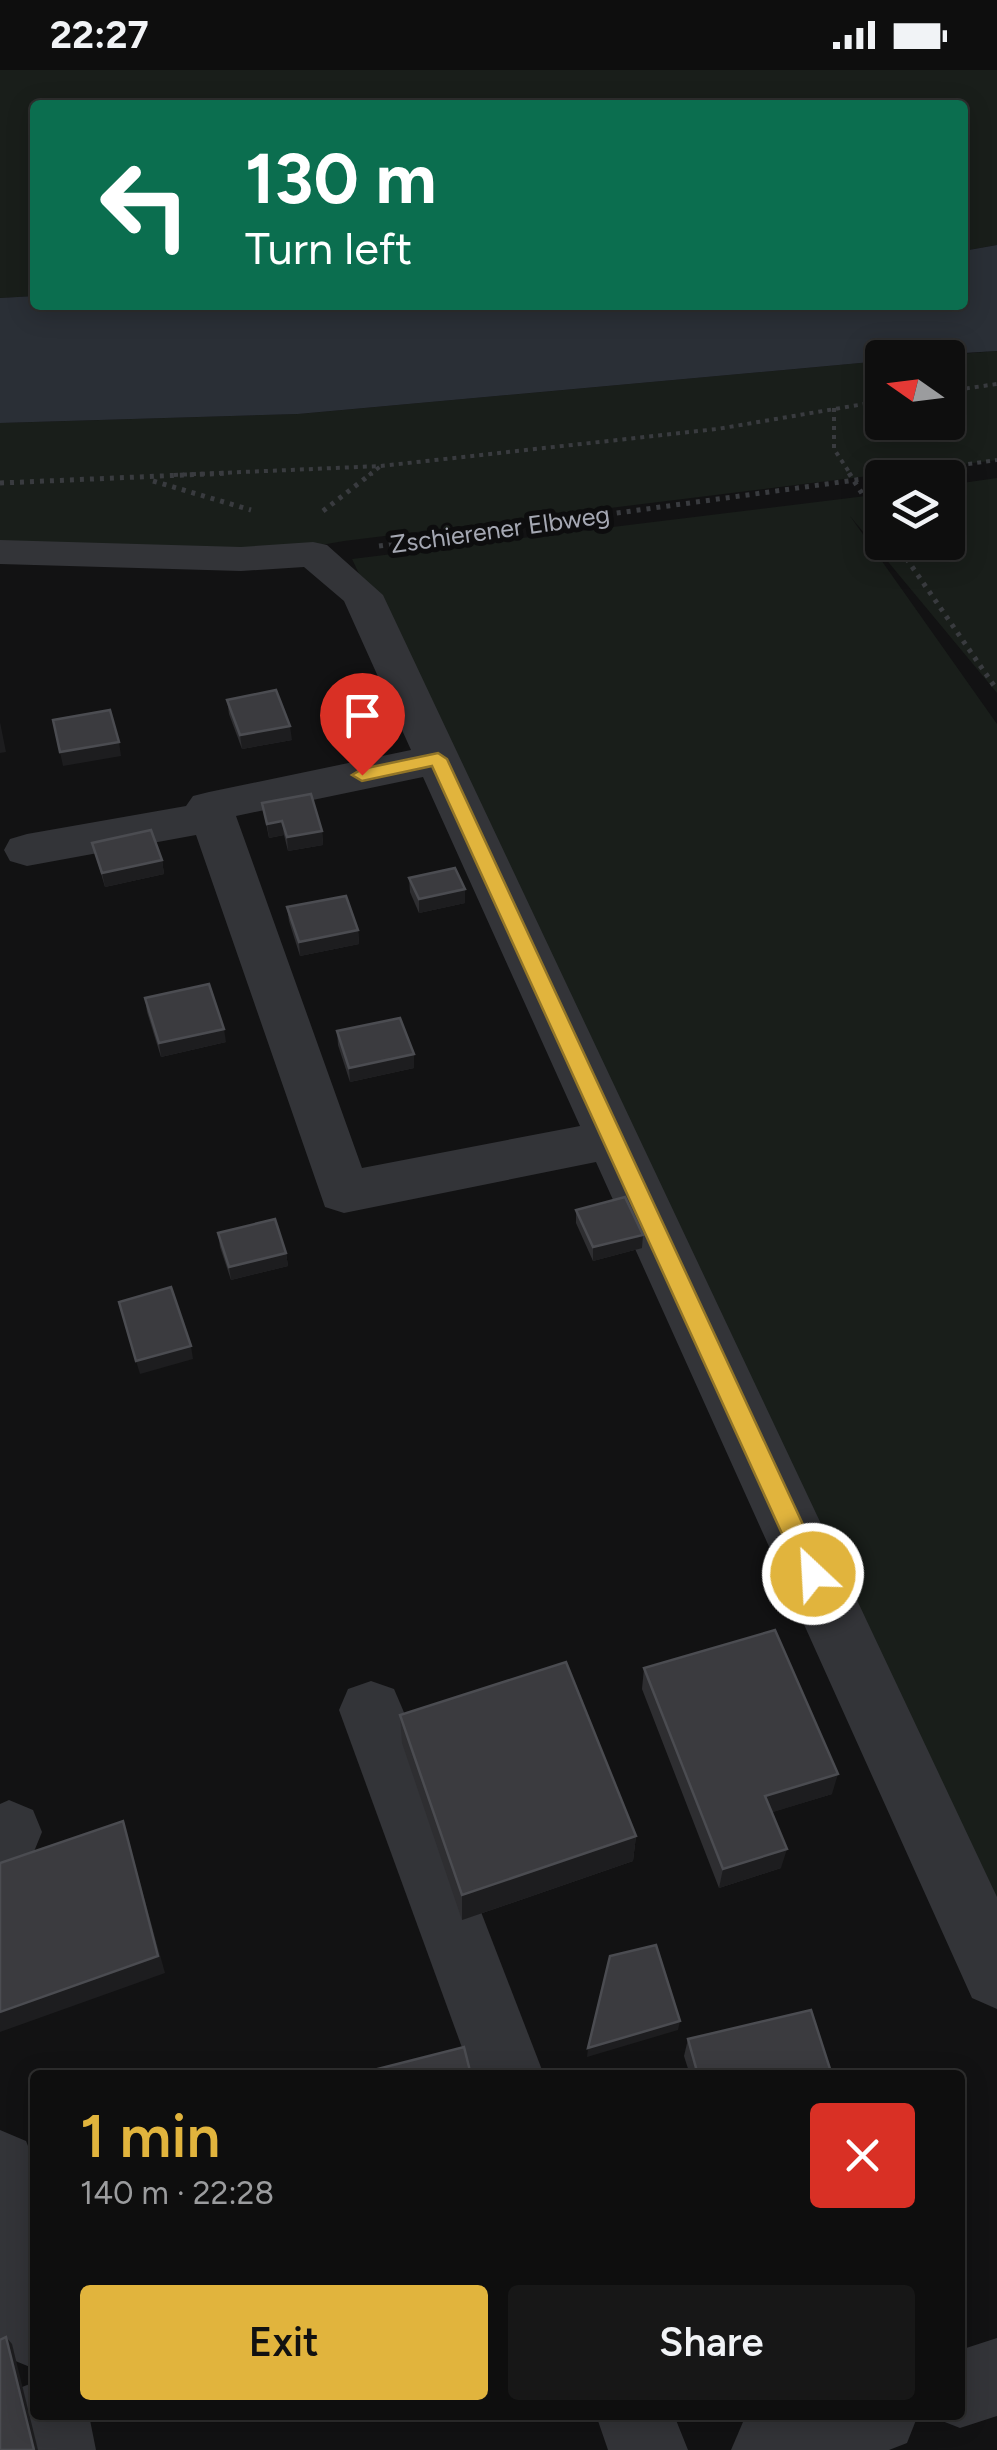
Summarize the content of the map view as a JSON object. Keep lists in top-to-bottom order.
{
  "streets": {
    "path": ["Zschierener Elbweg"]
  },
  "north": "left",
  "page": {
    "status": "22:27",
    "turn": ["130 m", "Turn left"],
    "heading": ["1 min", "140 m · 22:28"],
    "buttons": ["Exit", "Share"]
  }
}
